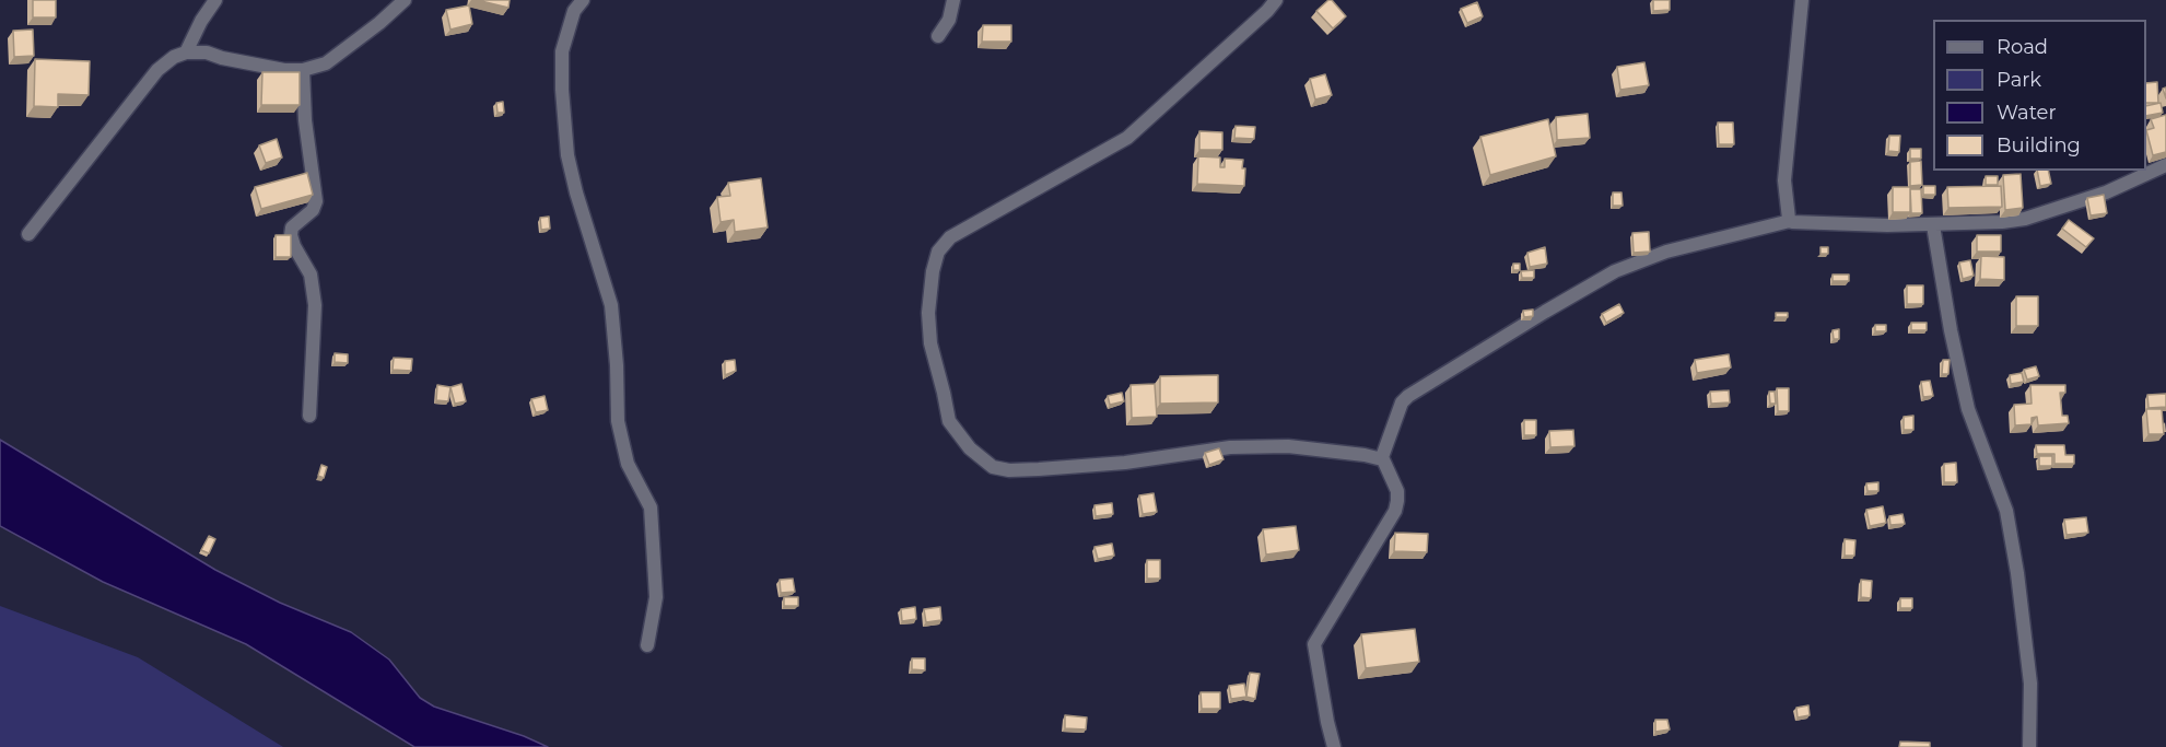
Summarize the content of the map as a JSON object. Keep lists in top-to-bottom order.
{
  "legend": [
    "Road",
    "Park",
    "Water",
    "Building"
  ]
}
